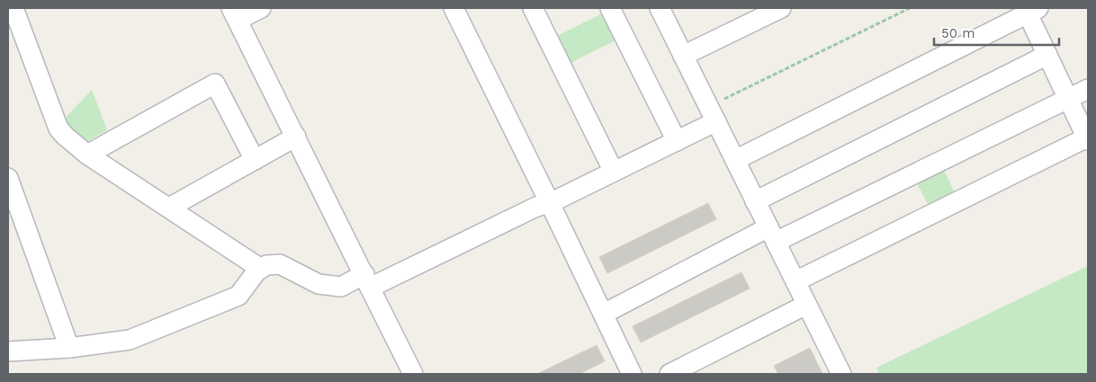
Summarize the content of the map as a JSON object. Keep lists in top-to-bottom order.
{
  "scale_bar": "50 m"
}
